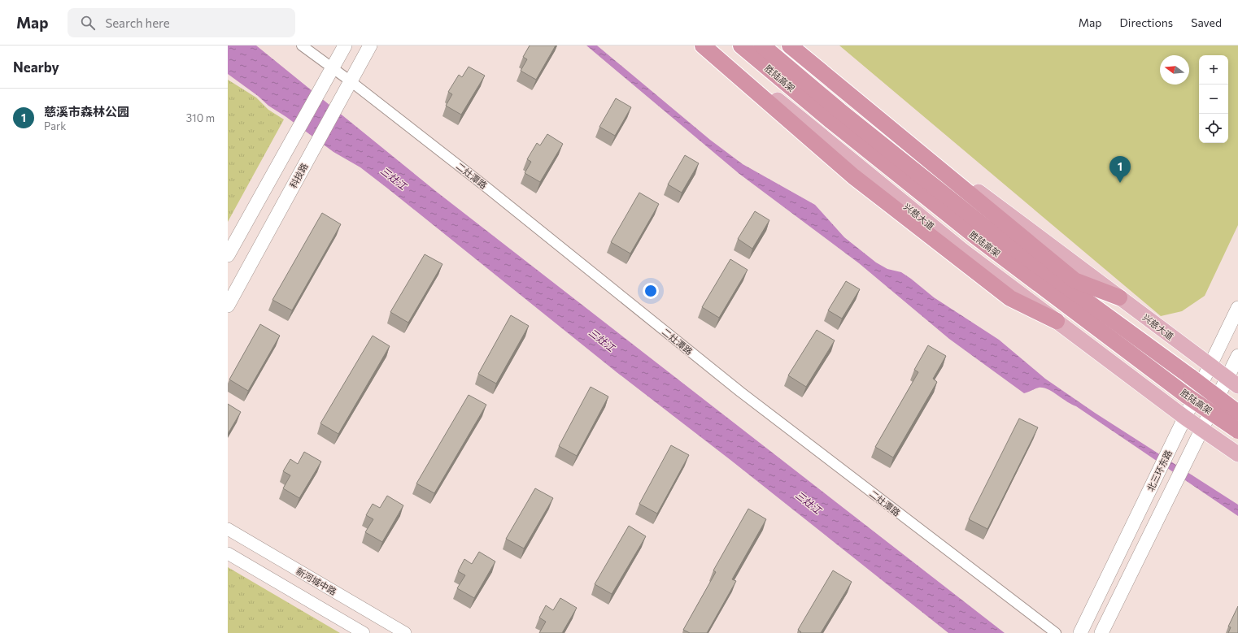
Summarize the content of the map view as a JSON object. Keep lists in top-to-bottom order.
{
  "streets": {
    "highway": ["胜陆高架"],
    "main road": ["科技路", "兴慈大道", "北三环东路"],
    "street": ["二灶潭路", "新河城中路"]
  },
  "crossings": [
    ["科技路", "二灶潭路"],
    ["兴慈大道", "北三环东路"]
  ],
  "water": ["三灶江"],
  "north": "left",
  "page": {
    "header": "Map",
    "search": "Search here",
    "nav": ["Map", "Directions", "Saved"],
    "heading": "Nearby",
    "map_buttons": ["+", "−"],
    "list": [
      {
        "mark": "1",
        "name": "慈溪市森林公园",
        "note": "Park",
        "value": "310 m"
      }
    ],
    "pins": "1"
  }
}
